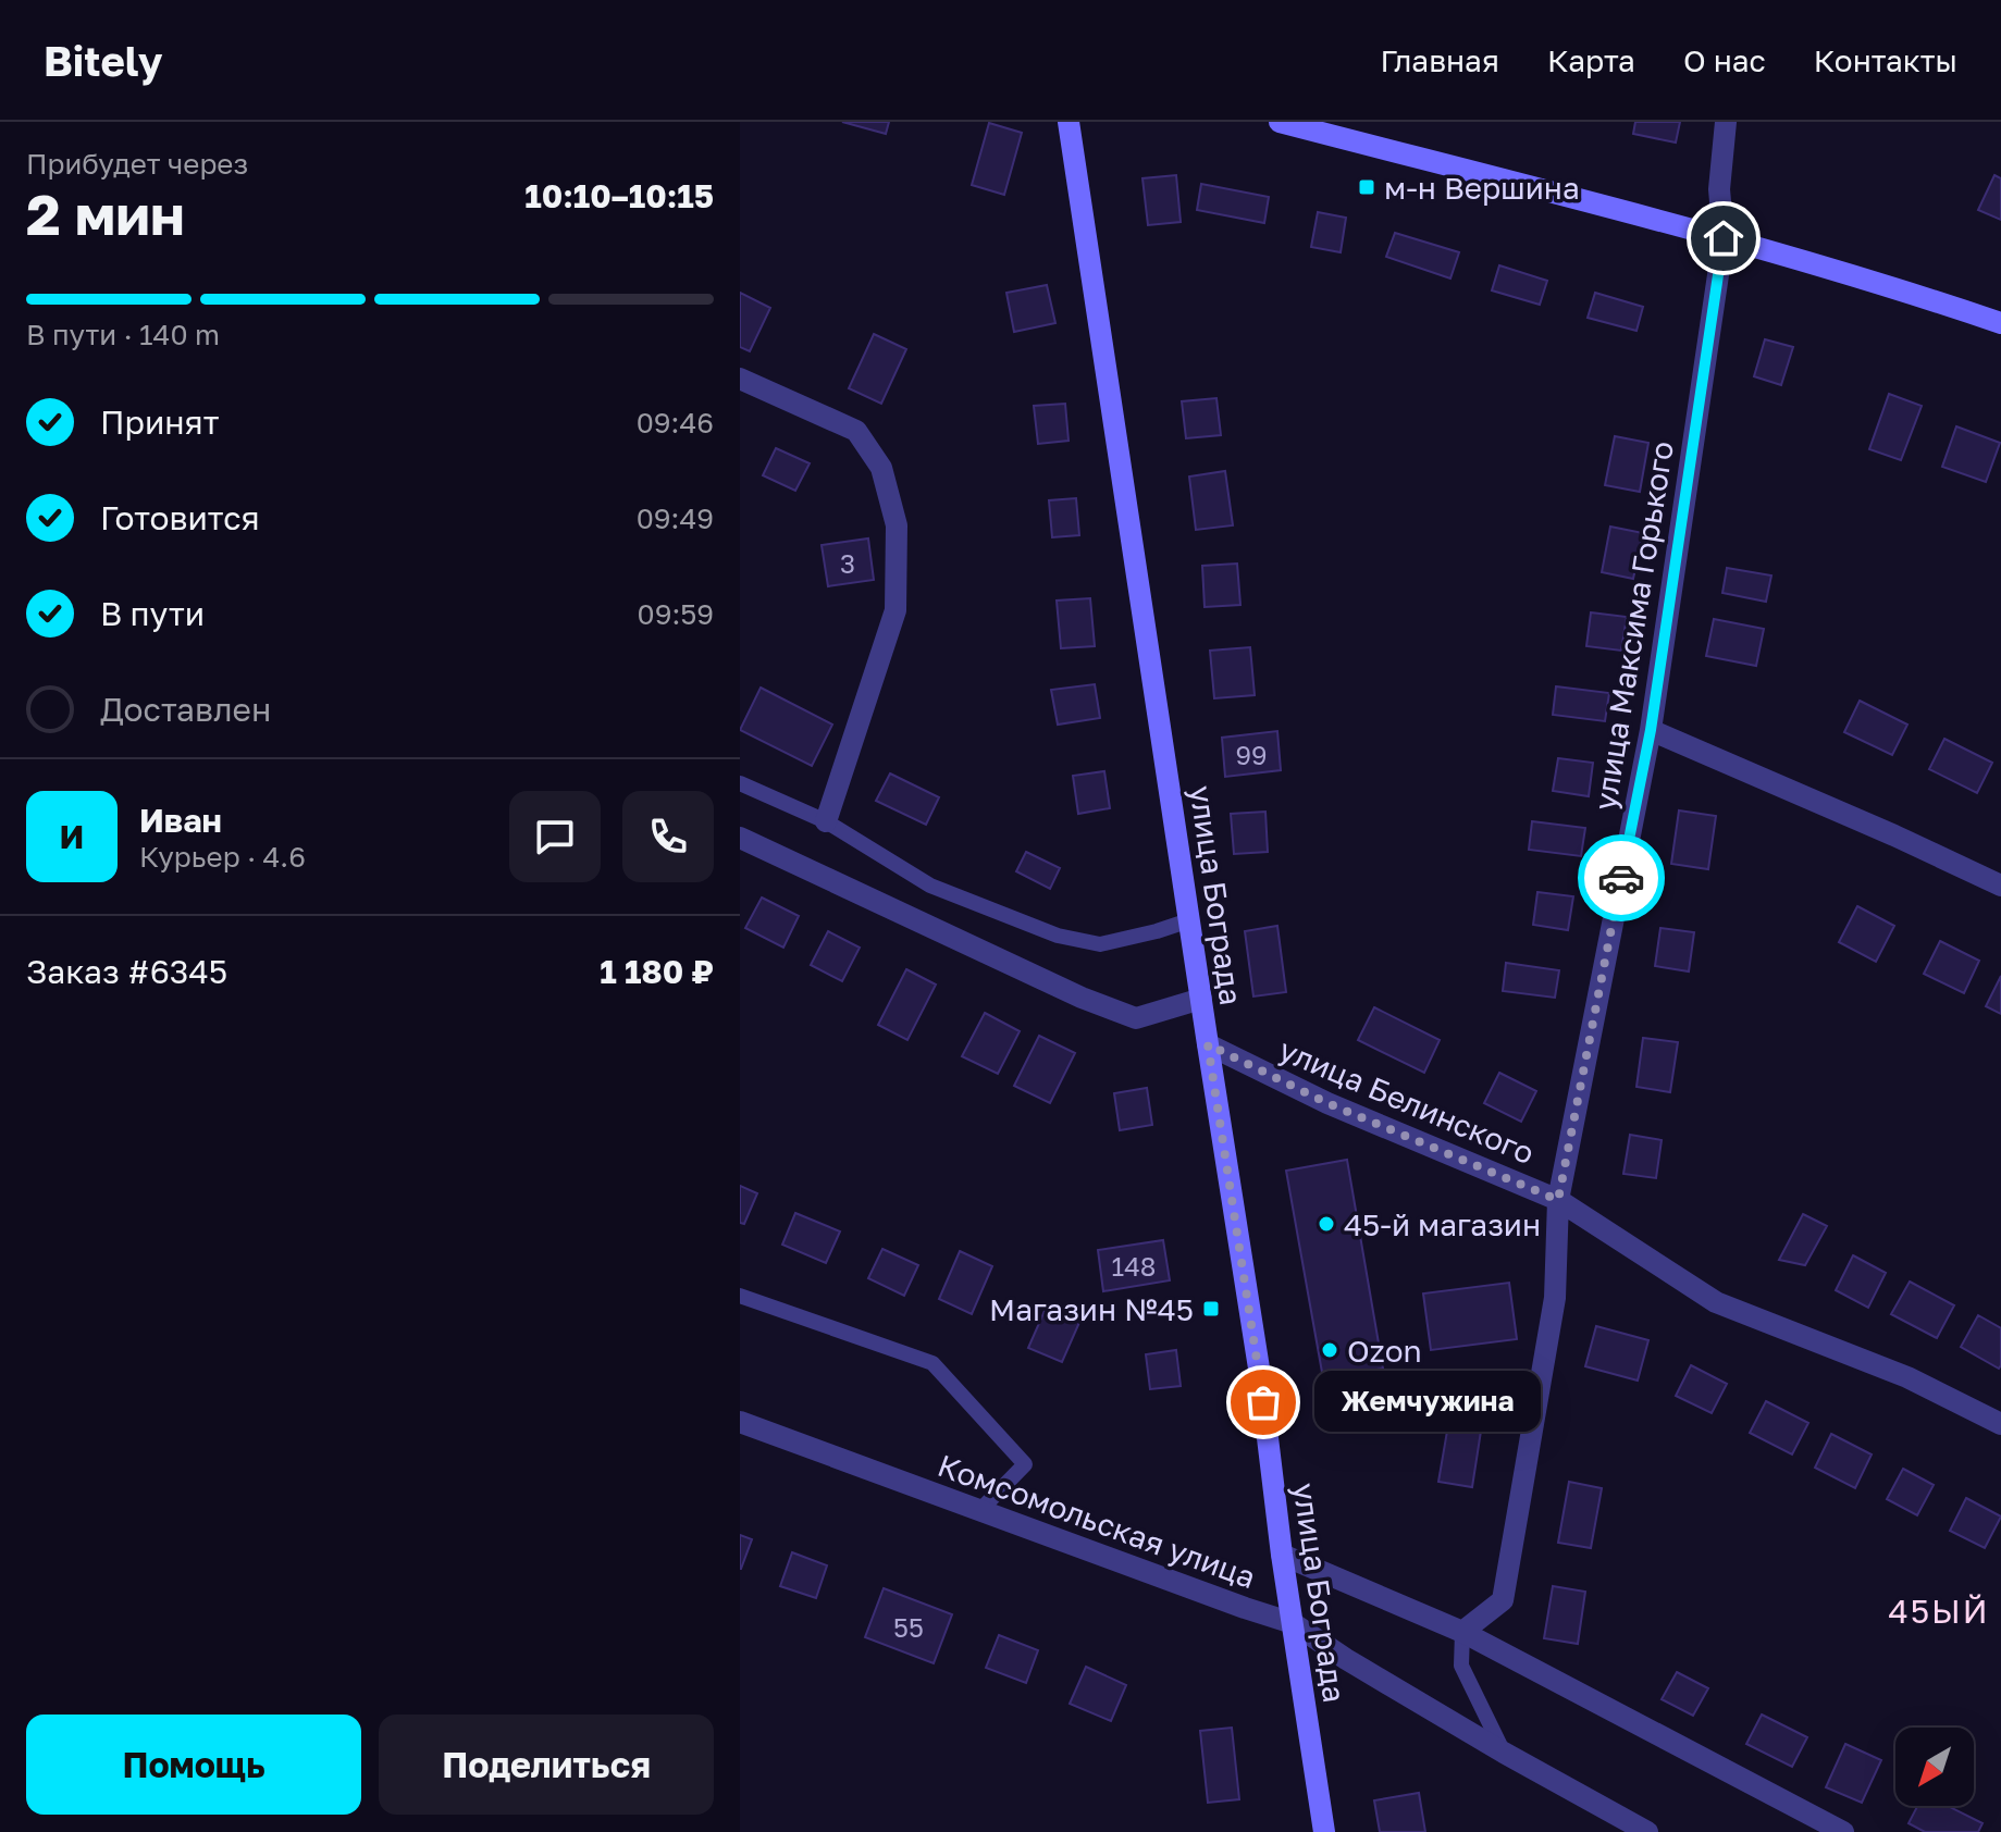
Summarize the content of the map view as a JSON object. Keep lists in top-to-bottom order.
{
  "streets": {
    "main road": ["улица Бограда"],
    "street": ["улица Максима Горького", "улица Белинского", "Комсомольская улица"]
  },
  "crossings": [
    ["улица Максима Горького", "улица Белинского"],
    ["улица Максима Горького", "Комсомольская улица"],
    ["улица Бограда", "улица Белинского"],
    ["улица Бограда", "Комсомольская улица"]
  ],
  "districts": ["45ЫЙ"],
  "places": {
    "transit": ["м-н Вершина", "Магазин №45"],
    "other": ["45-й магазин", "Ozon", "Жемчужина"]
  },
  "house_numbers": [
    "3",
    "99",
    "148",
    "55"
  ],
  "north": "bottom left",
  "page": {
    "header": "Bitely",
    "nav": [
      "Главная",
      "Карта",
      "О нас",
      "Контакты"
    ],
    "heading": ["2 мин", "Прибудет через", "10:10–10:15"],
    "panel": [
      "Иван",
      "Курьер · 4.6",
      "Заказ #6345",
      "1 180 ₽"
    ],
    "bar": "В пути · 140 m",
    "list": [
      ["Принят", "09:46"],
      ["Готовится", "09:49"],
      ["В пути", "09:59"],
      "Доставлен"
    ],
    "round": "И",
    "bubble": "Жемчужина",
    "buttons": ["Помощь", "Поделиться"]
  }
}
